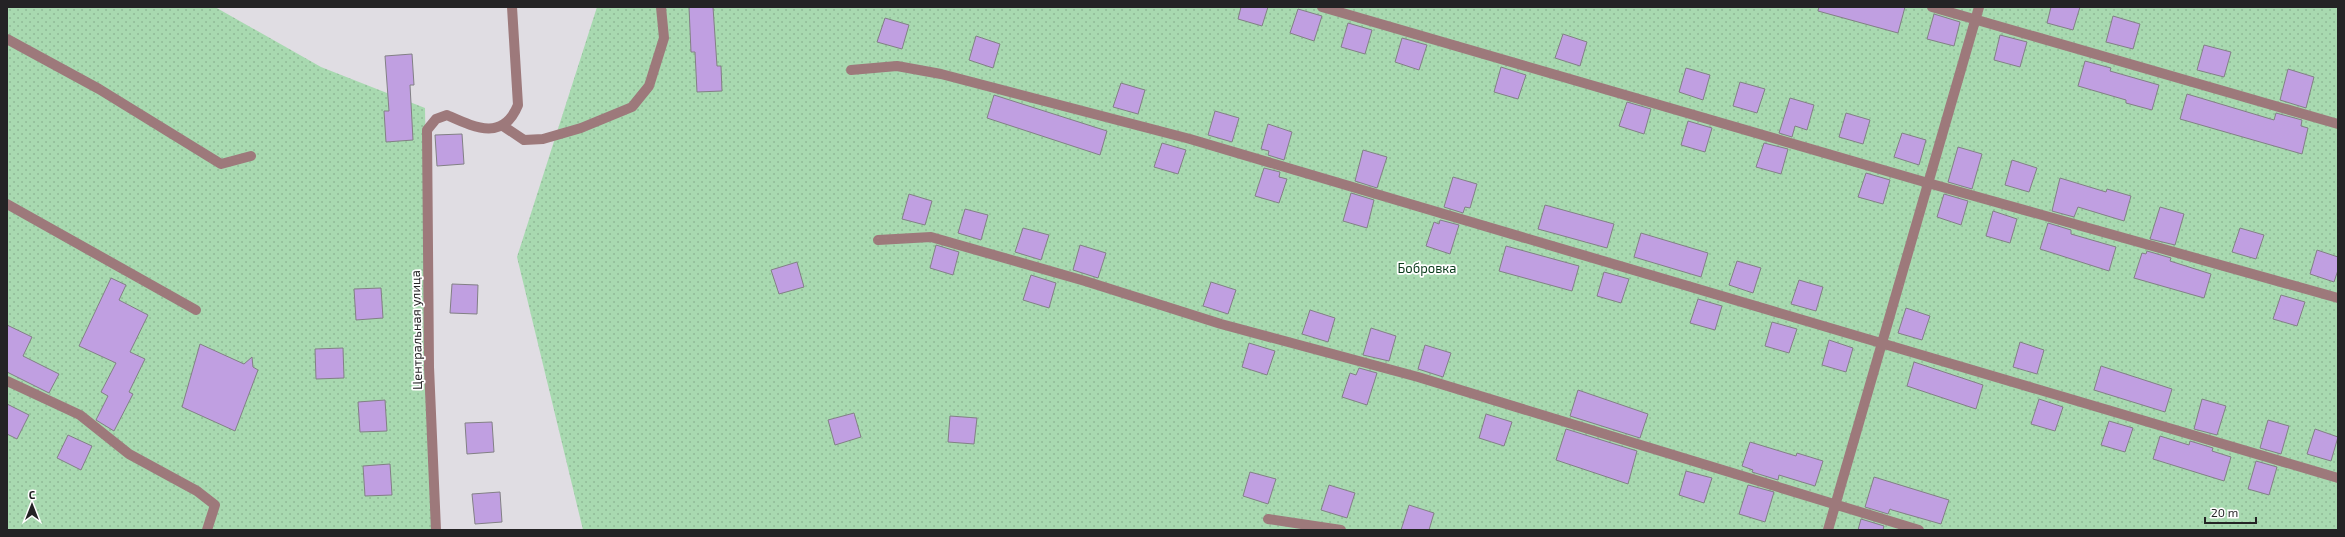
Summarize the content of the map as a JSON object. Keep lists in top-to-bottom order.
{
  "streets": {
    "street": ["Центральная улица"]
  },
  "parks": ["Бобровка"],
  "scale_bar": "20 m",
  "north": "top"
}
